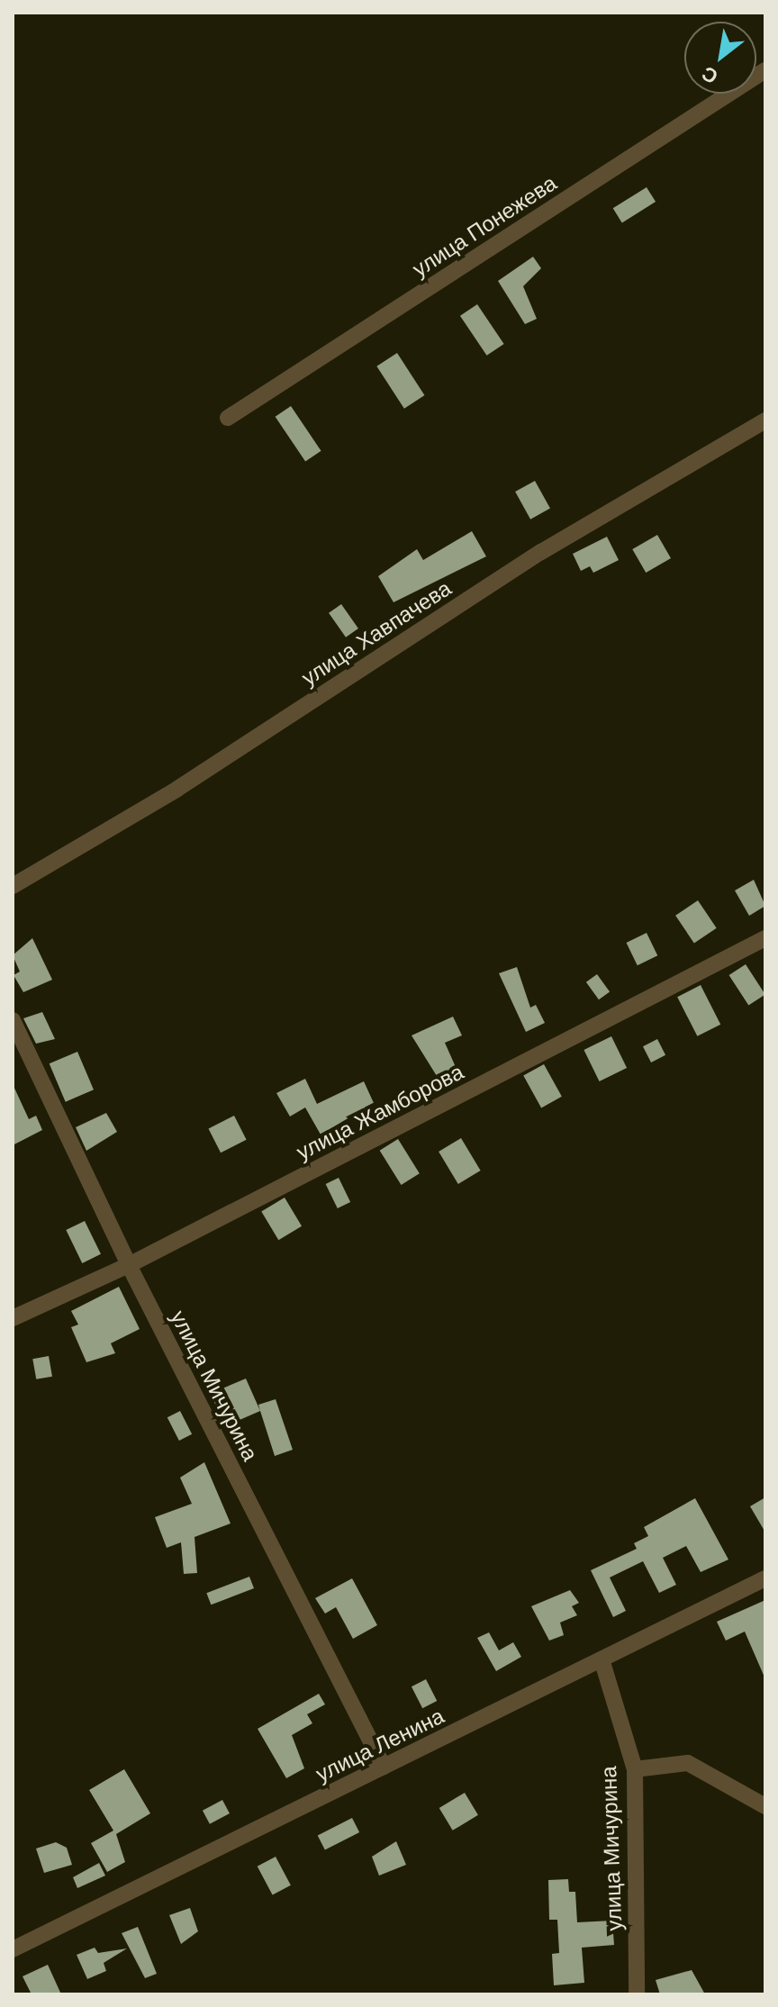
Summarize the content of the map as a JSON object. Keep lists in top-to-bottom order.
{
  "streets": {
    "street": [
      "улица Понежева",
      "улица Хавпачева",
      "улица Жамборова",
      "улица Мичурина",
      "улица Ленина"
    ]
  },
  "crossings": [
    ["улица Жамборова", "улица Мичурина"],
    ["улица Мичурина", "улица Ленина"]
  ],
  "north": "bottom left"
}
